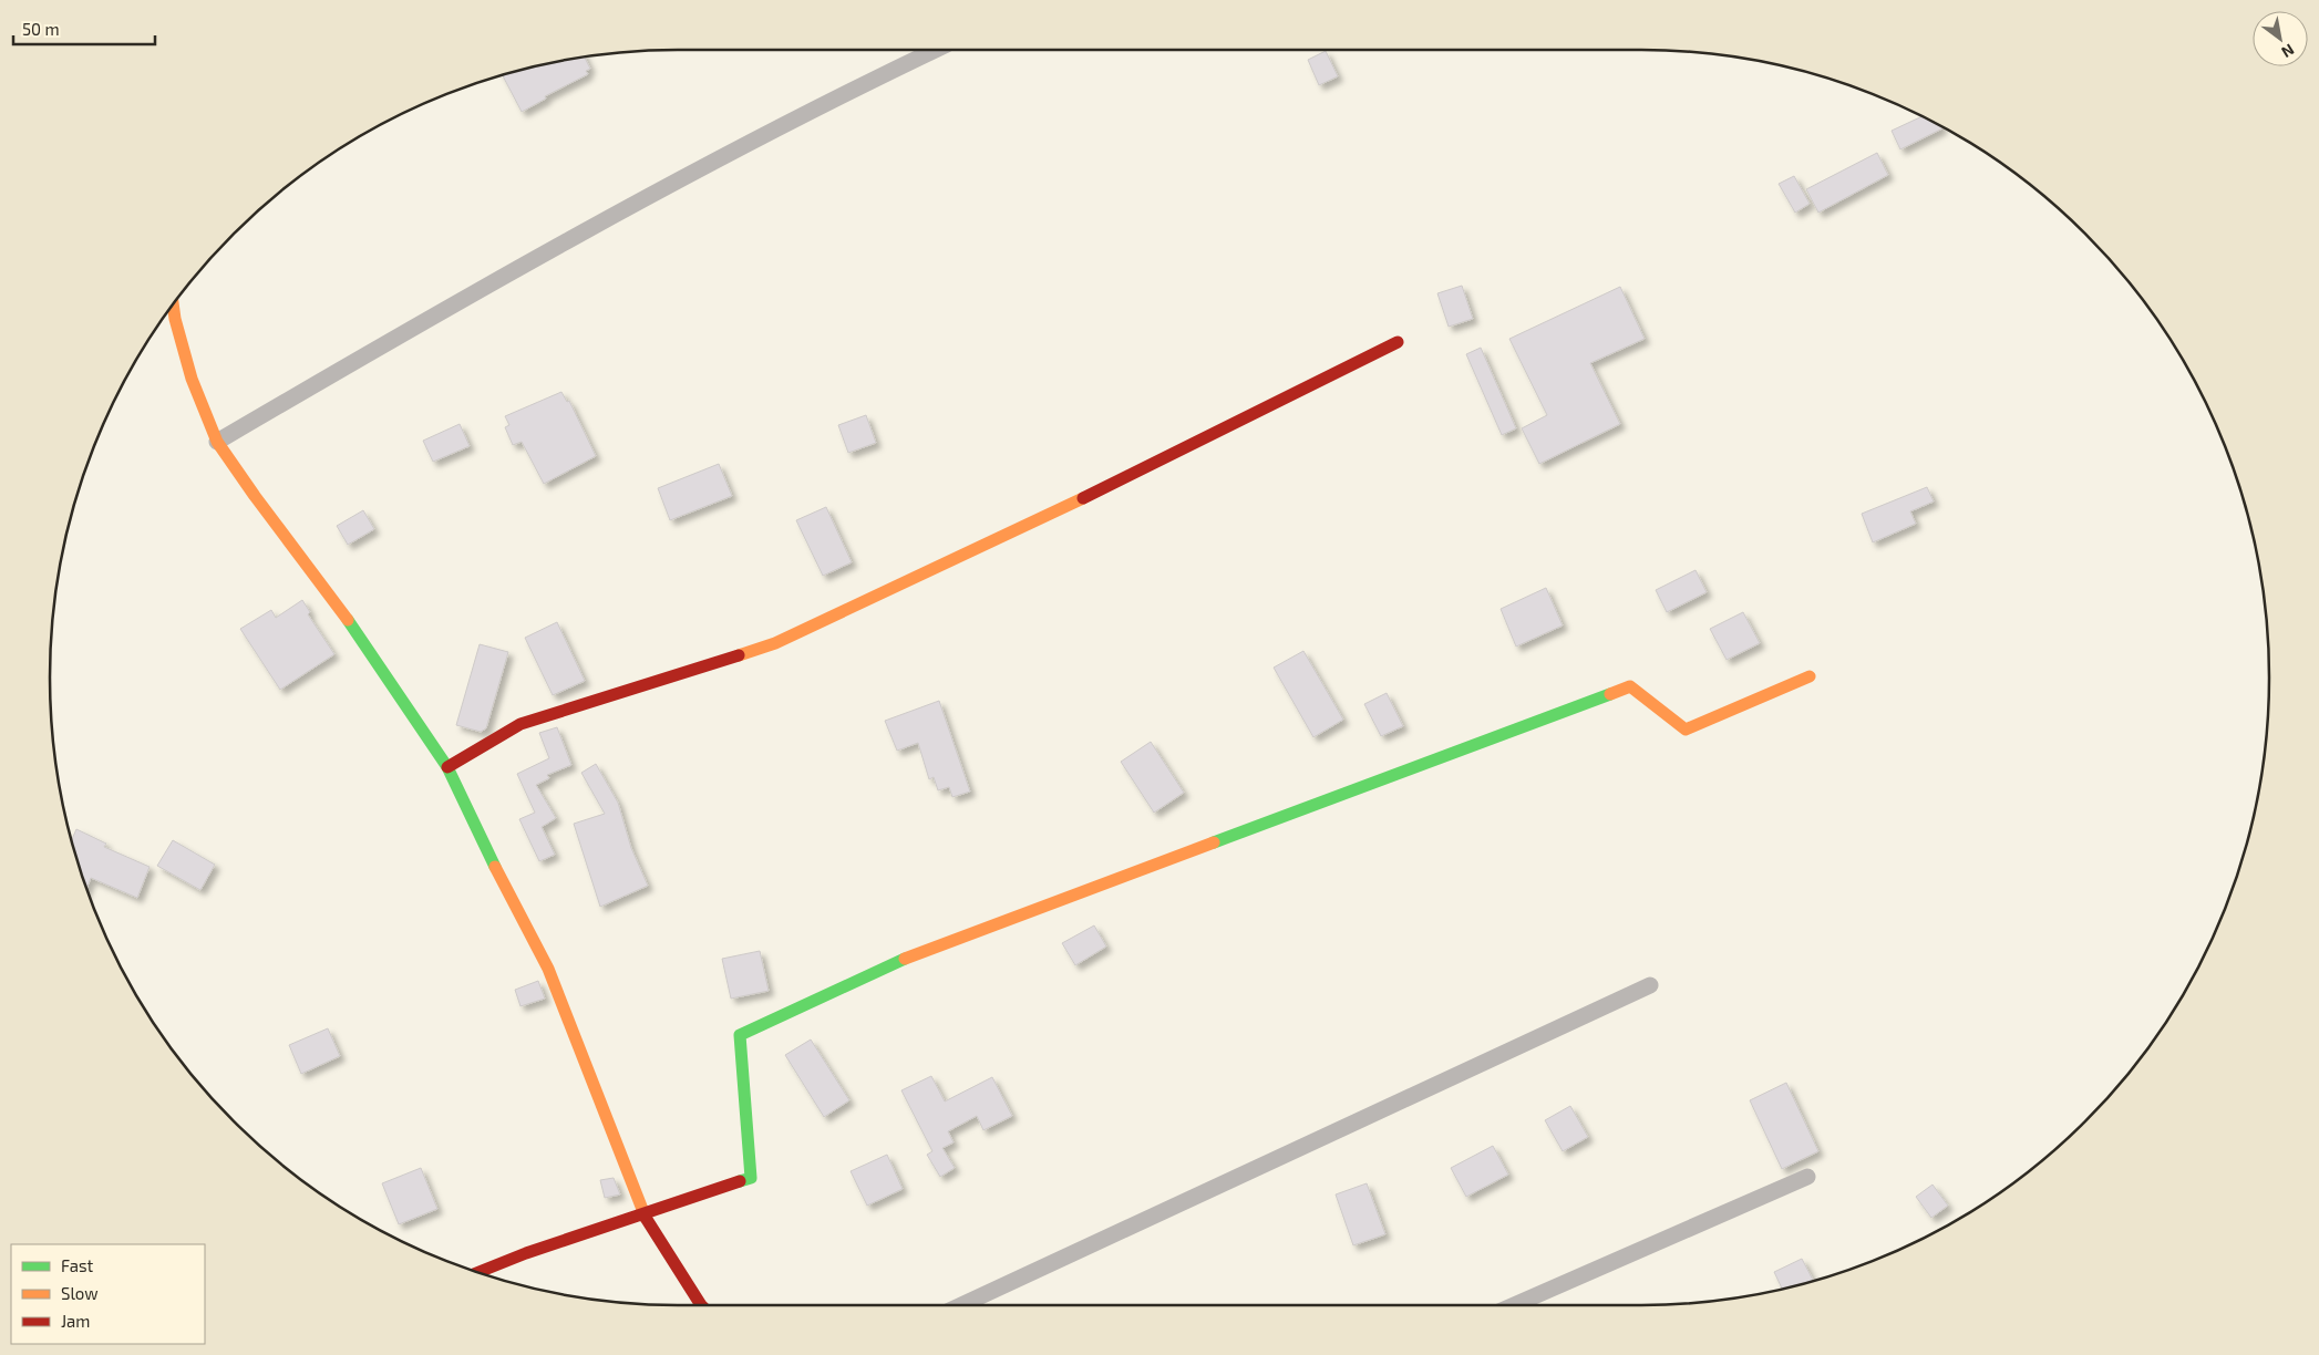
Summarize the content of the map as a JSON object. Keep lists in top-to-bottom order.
{
  "legend": ["Fast", "Slow", "Jam"],
  "scale_bar": "50 m",
  "north": "bottom right"
}
